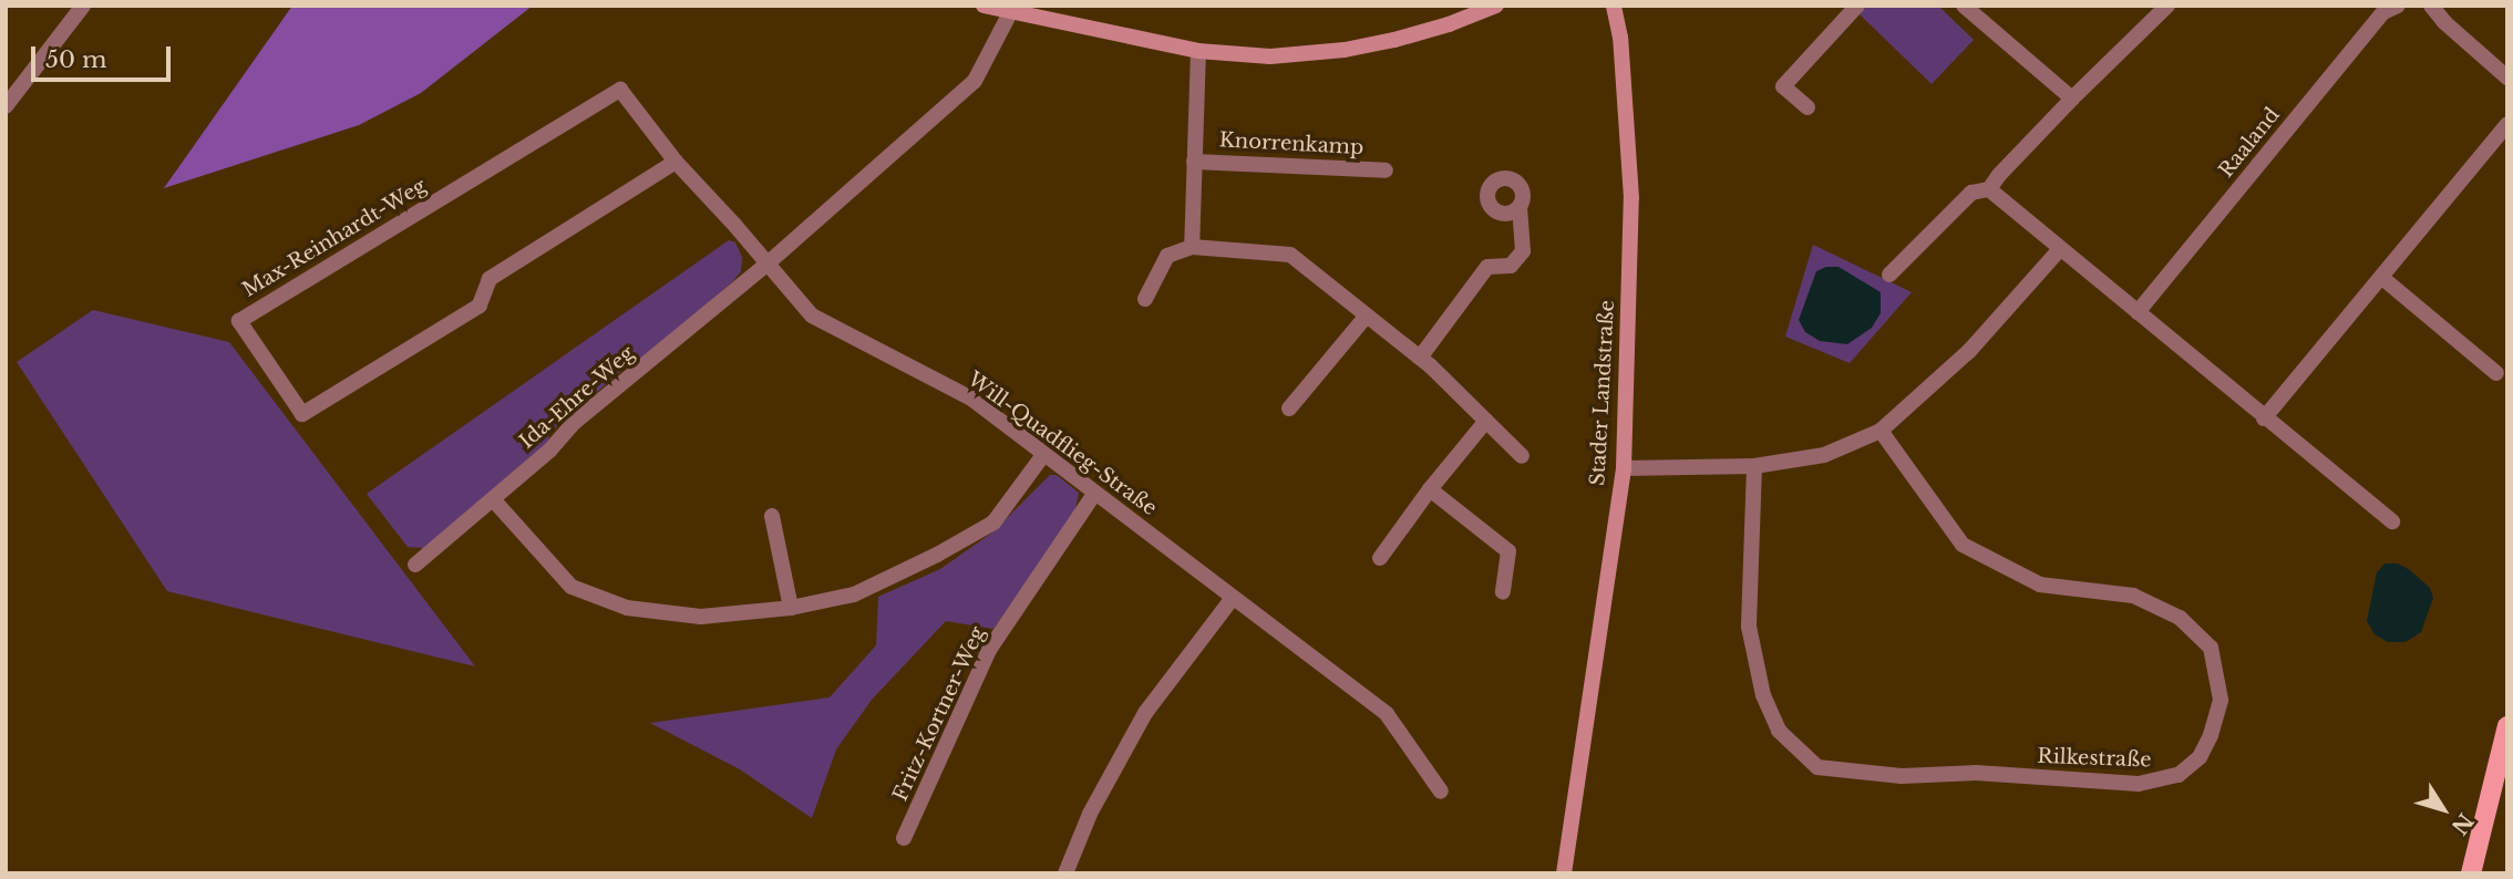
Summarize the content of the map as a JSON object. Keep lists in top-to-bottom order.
{
  "streets": {
    "street": [
      "Raaland",
      "Knorrenkamp",
      "Max-Reinhardt-Weg",
      "Stader Landstraße",
      "Ida-Ehre-Weg",
      "Will-Quadflieg-Straße",
      "Fritz-Kortner-Weg",
      "Rilkestraße"
    ]
  },
  "crossings": [
    ["Max-Reinhardt-Weg", "Ida-Ehre-Weg"],
    ["Max-Reinhardt-Weg", "Will-Quadflieg-Straße"],
    ["Ida-Ehre-Weg", "Will-Quadflieg-Straße"],
    ["Will-Quadflieg-Straße", "Fritz-Kortner-Weg"]
  ],
  "scale_bar": "50 m",
  "north": "bottom right"
}
